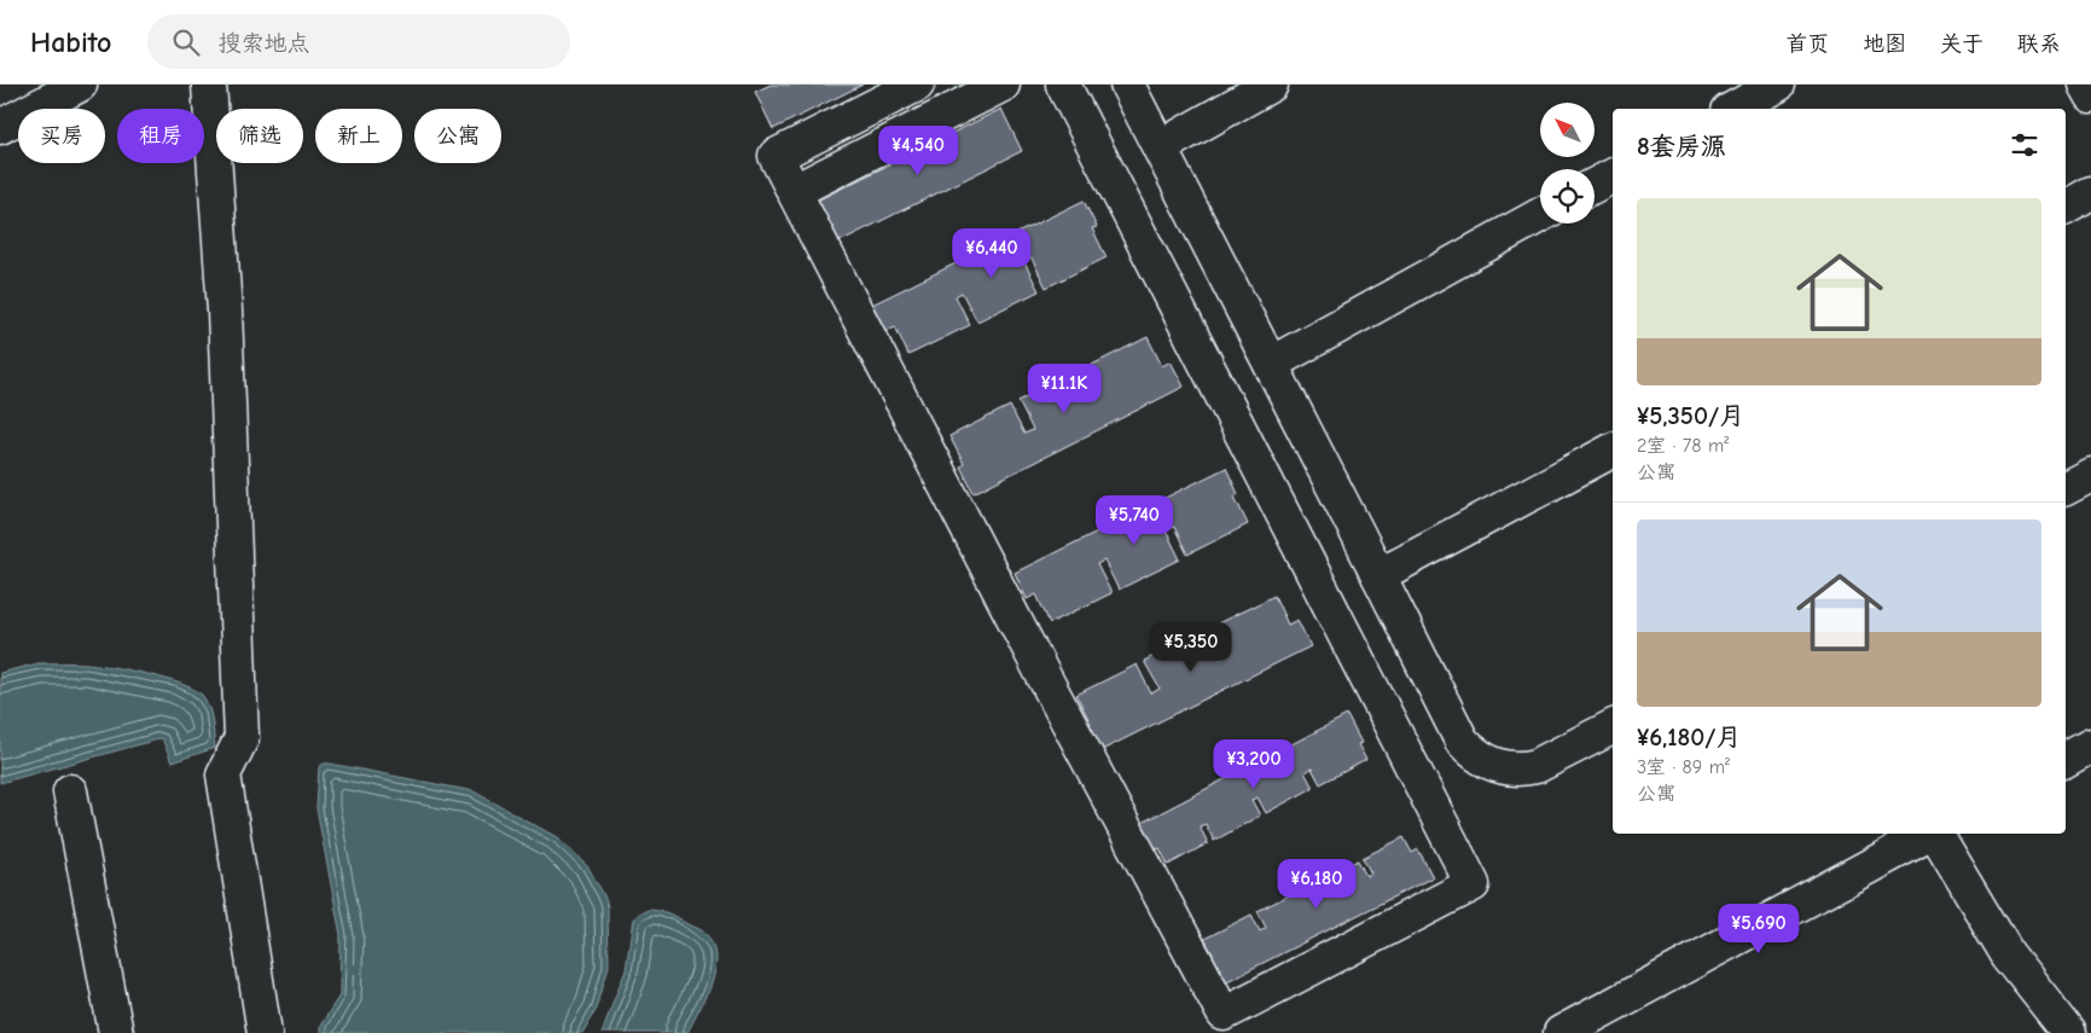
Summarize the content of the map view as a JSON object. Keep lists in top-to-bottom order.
{
  "north": "top left",
  "page": {
    "header": "Habito",
    "search": "搜索地点",
    "nav": [
      "首页",
      "地图",
      "关于",
      "联系"
    ],
    "chip": [
      "买房",
      "租房",
      "筛选",
      "新上",
      "公寓"
    ],
    "heading": "8套房源",
    "price": [
      "¥4,540",
      "¥6,440",
      "¥11.1K",
      "¥5,740",
      "¥5,350",
      "¥3,200",
      "¥6,180",
      "¥5,690"
    ],
    "list": [
      {
        "name": "¥5,350/月",
        "note": "2室 · 78 m² · 公寓"
      },
      {
        "name": "¥6,180/月",
        "note": "3室 · 89 m² · 公寓"
      }
    ]
  }
}
